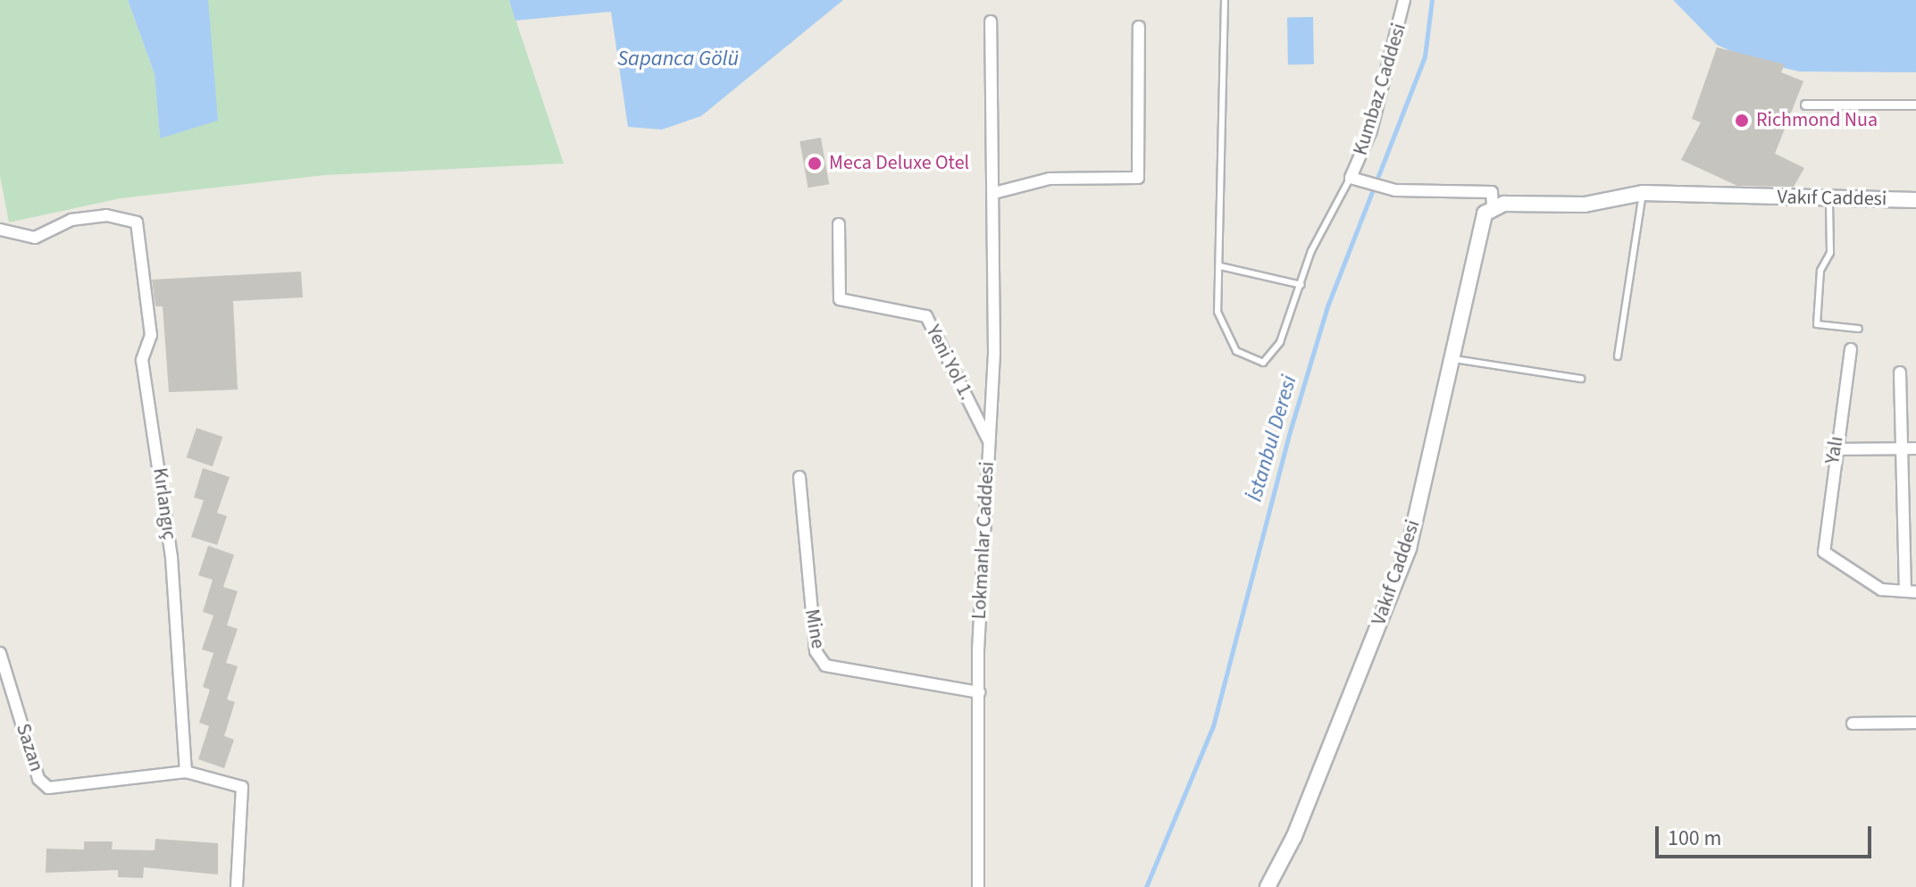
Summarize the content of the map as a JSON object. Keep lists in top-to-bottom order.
{
  "streets": {
    "street": [
      "Kumbaz Caddesi",
      "Vakıf Caddesi",
      "Yeni Yol 1.",
      "Yalı",
      "Kırlangıç",
      "Lokmanlar Caddesi",
      "Mine",
      "Sazan"
    ]
  },
  "crossings": [
    ["Yeni Yol 1.", "Lokmanlar Caddesi"],
    ["Kırlangıç", "Sazan"],
    ["Lokmanlar Caddesi", "Mine"]
  ],
  "water": ["Sapanca Gölü", "İstanbul Deresi"],
  "places": ["Richmond Nua", "Meca Deluxe Otel"],
  "scale_bar": "100 m"
}
